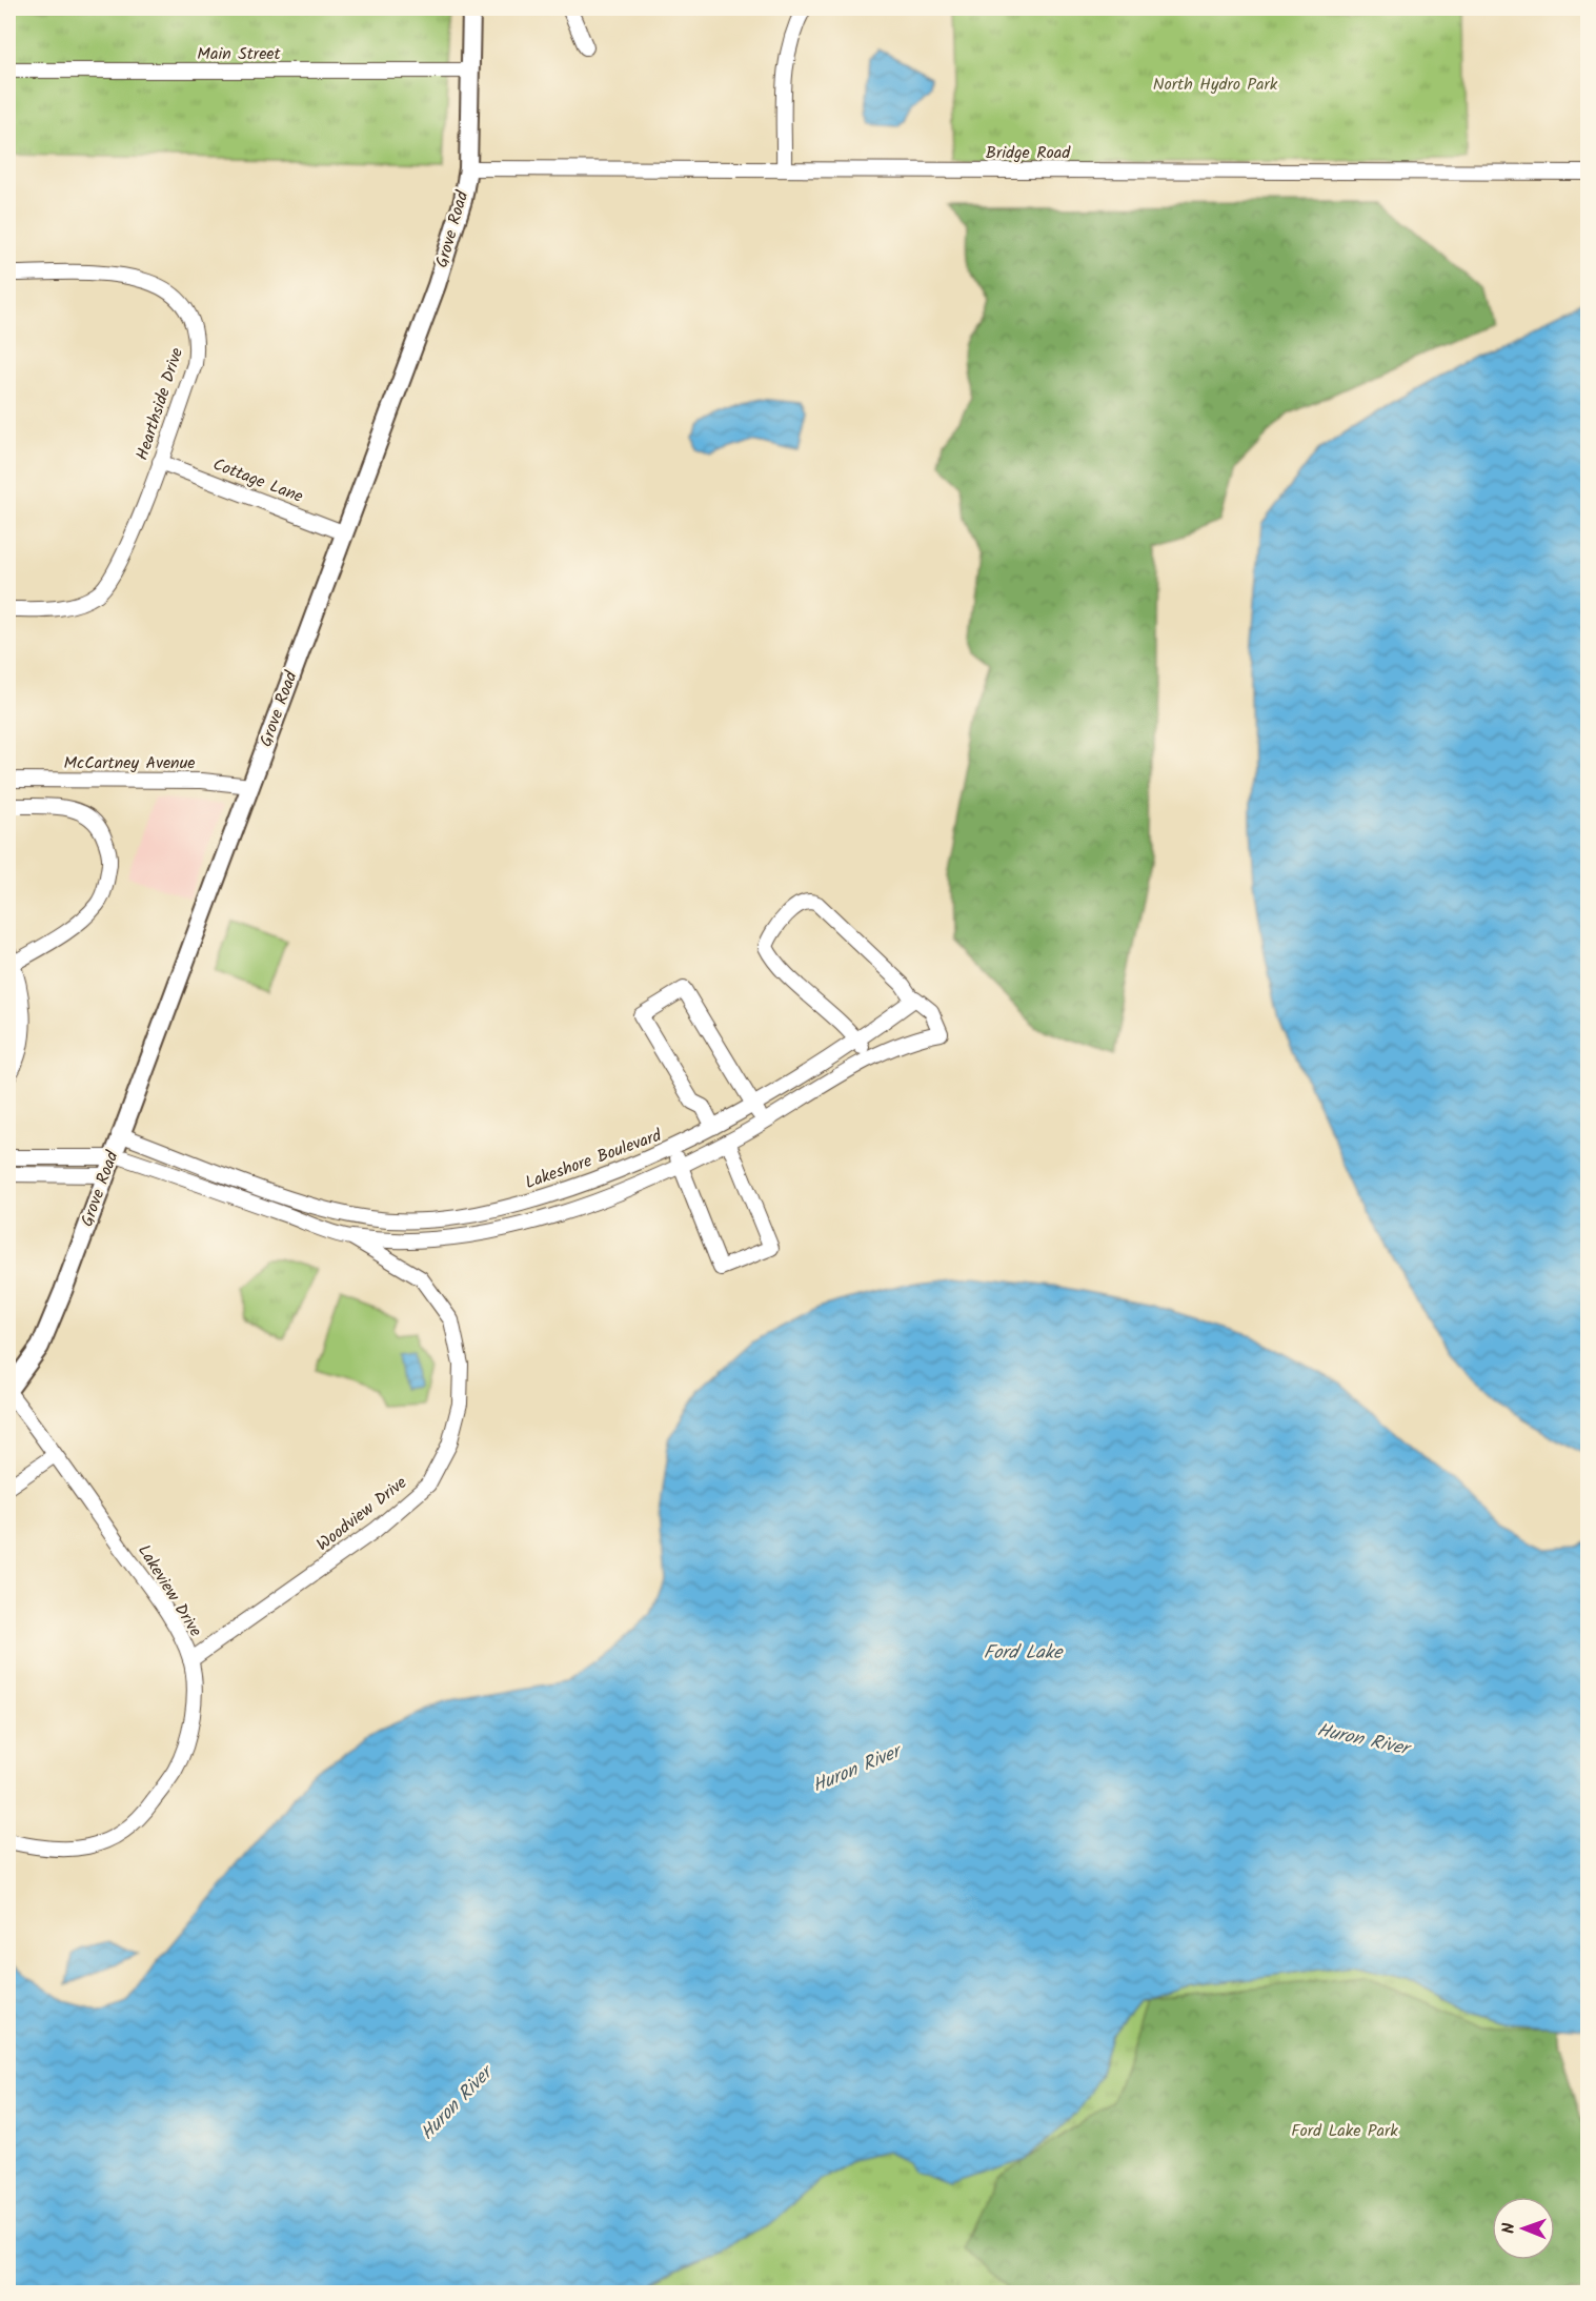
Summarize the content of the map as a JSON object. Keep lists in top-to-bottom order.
{
  "streets": {
    "main road": ["Grove Road"],
    "street": [
      "Main Street",
      "Bridge Road",
      "Hearthside Drive",
      "Cottage Lane",
      "McCartney Avenue",
      "Lakeshore Boulevard",
      "Woodview Drive",
      "Lakeview Drive"
    ]
  },
  "crossings": [
    ["Main Street", "Grove Road"],
    ["Bridge Road", "Grove Road"],
    ["Grove Road", "Cottage Lane"],
    ["Grove Road", "McCartney Avenue"],
    ["Grove Road", "Lakeshore Boulevard"],
    ["Grove Road", "Lakeview Drive"],
    ["Hearthside Drive", "Cottage Lane"],
    ["Woodview Drive", "Lakeview Drive"]
  ],
  "water": ["Ford Lake", "Huron River"],
  "parks": ["North Hydro Park", "Ford Lake Park"],
  "north": "left"
}
